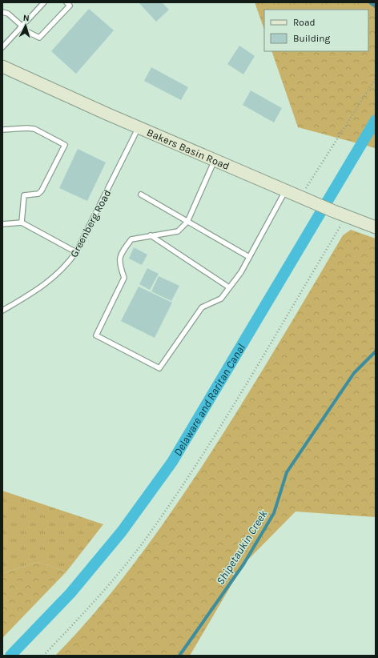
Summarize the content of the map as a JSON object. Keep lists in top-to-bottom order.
{
  "streets": {
    "main road": ["Bakers Basin Road"],
    "lane": ["Greenberg Road"]
  },
  "crossings": [
    ["Bakers Basin Road", "Greenberg Road"]
  ],
  "water": ["Delaware and Raritan Canal", "Shipetaukin Creek"],
  "legend": ["Road", "Building"],
  "north": "top"
}
